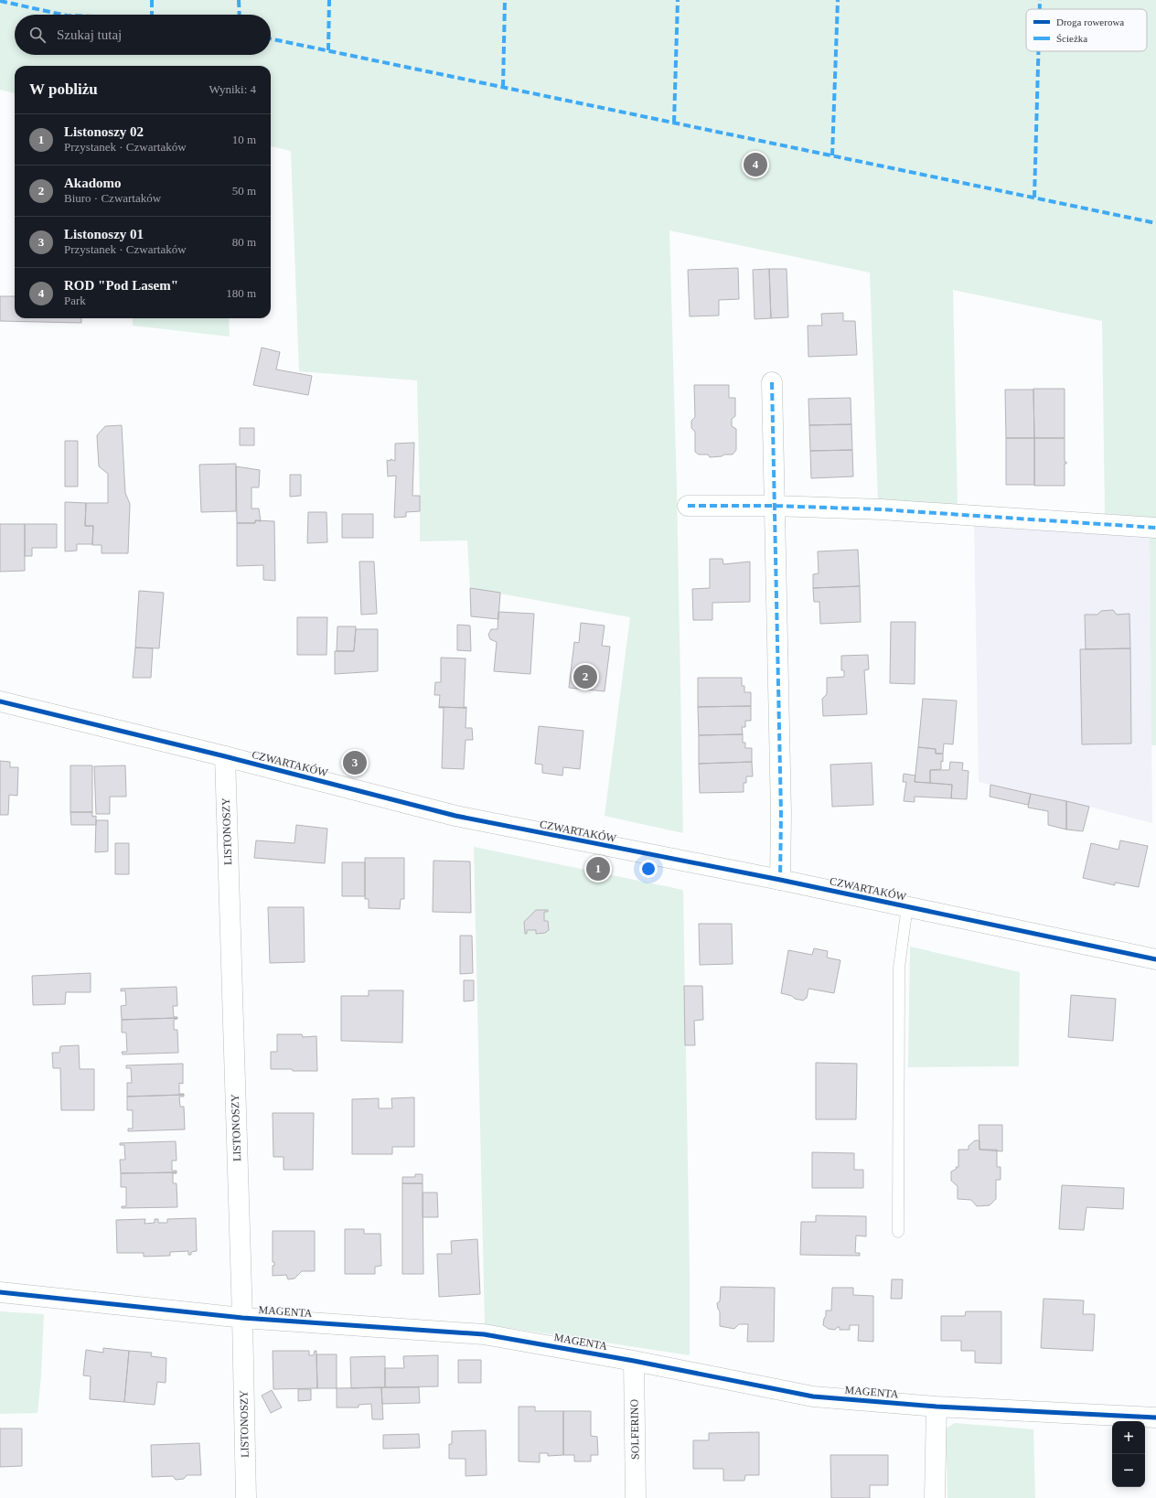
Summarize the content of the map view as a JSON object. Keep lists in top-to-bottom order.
{
  "streets": {
    "street": [
      "CZWARTAKÓW",
      "LISTONOSZY",
      "MAGENTA",
      "SOLFERINO"
    ]
  },
  "crossings": [
    ["CZWARTAKÓW", "LISTONOSZY"],
    ["LISTONOSZY", "MAGENTA"],
    ["MAGENTA", "SOLFERINO"]
  ],
  "legend": ["Droga rowerowa", "Ścieżka"],
  "page": {
    "search": "Szukaj tutaj",
    "heading": ["W pobliżu", "Wyniki: 4"],
    "list": [
      {
        "mark": "1",
        "name": "Listonoszy 02",
        "note": "Przystanek · Czwartaków",
        "value": "10 m"
      },
      {
        "mark": "2",
        "name": "Akadomo",
        "note": "Biuro · Czwartaków",
        "value": "50 m"
      },
      {
        "mark": "3",
        "name": "Listonoszy 01",
        "note": "Przystanek · Czwartaków",
        "value": "80 m"
      },
      {
        "mark": "4",
        "name": "ROD \"Pod Lasem\"",
        "note": "Park",
        "value": "180 m"
      }
    ],
    "pins": [
      "4",
      "2",
      "3",
      "1"
    ],
    "map_buttons": ["+", "−"]
  }
}
